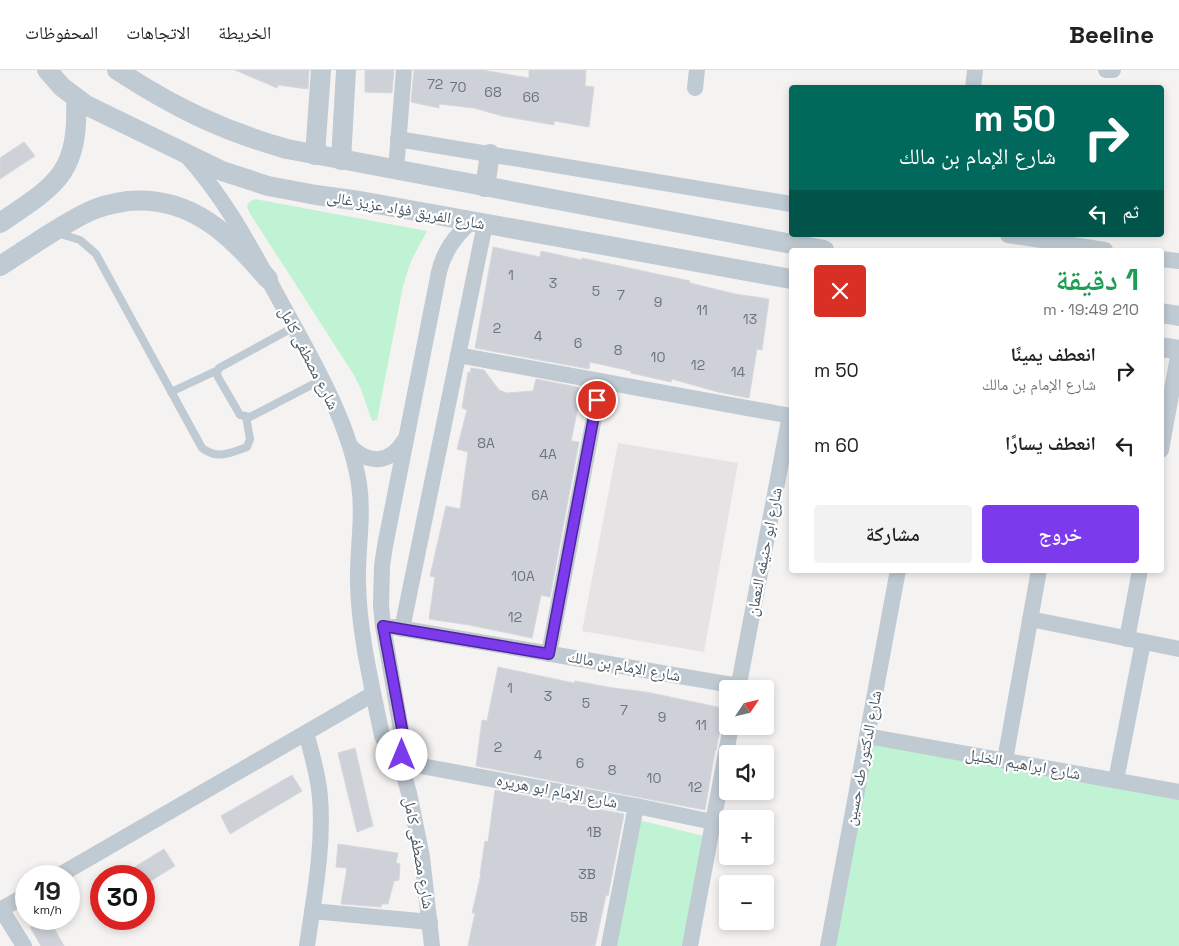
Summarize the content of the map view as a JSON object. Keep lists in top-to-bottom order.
{
  "streets": {
    "street": [
      "شارع الفريق فؤاد عزيز غالى",
      "شارع مصطفى كامل",
      "شارع ابو حنيفه النعمان",
      "شارع الإمام بن مالك",
      "شارع الدكتور طه حسين",
      "شارع ابراهيم الخليل",
      "شارع الإمام ابو هريره"
    ]
  },
  "crossings": [
    ["شارع الفريق فؤاد عزيز غالى", "شارع مصطفى كامل"],
    ["شارع مصطفى كامل", "شارع الإمام بن مالك"],
    ["شارع مصطفى كامل", "شارع الإمام ابو هريره"],
    ["شارع الدكتور طه حسين", "شارع ابراهيم الخليل"]
  ],
  "house_numbers": [
    "72",
    "70",
    "68",
    "66",
    "1",
    "3",
    "5",
    "7",
    "9",
    "11",
    "13",
    "2",
    "4",
    "6",
    "8",
    "10",
    "12",
    "14",
    "8A",
    "4A",
    "6A",
    "10A",
    "12",
    "1",
    "3",
    "5",
    "7",
    "9",
    "11",
    "2",
    "4",
    "6",
    "8",
    "10",
    "12",
    "1B",
    "3B",
    "5B"
  ],
  "north": "top right",
  "page": {
    "header": "Beeline",
    "nav": ["الخريطة", "الاتجاهات", "المحفوظات"],
    "turn": ["50 m", "شارع الإمام بن مالك"],
    "then": "ثم",
    "heading": ["1 دقيقة", "210 m · 19:49"],
    "list": [
      {
        "name": "انعطف يمينًا",
        "note": "شارع الإمام بن مالك",
        "value": "50 m"
      },
      {
        "name": "انعطف يسارًا",
        "value": "60 m"
      }
    ],
    "buttons": ["خروج", "مشاركة"],
    "map_buttons": ["+", "−"],
    "speed": "19 km/h",
    "limit": "30"
  }
}
